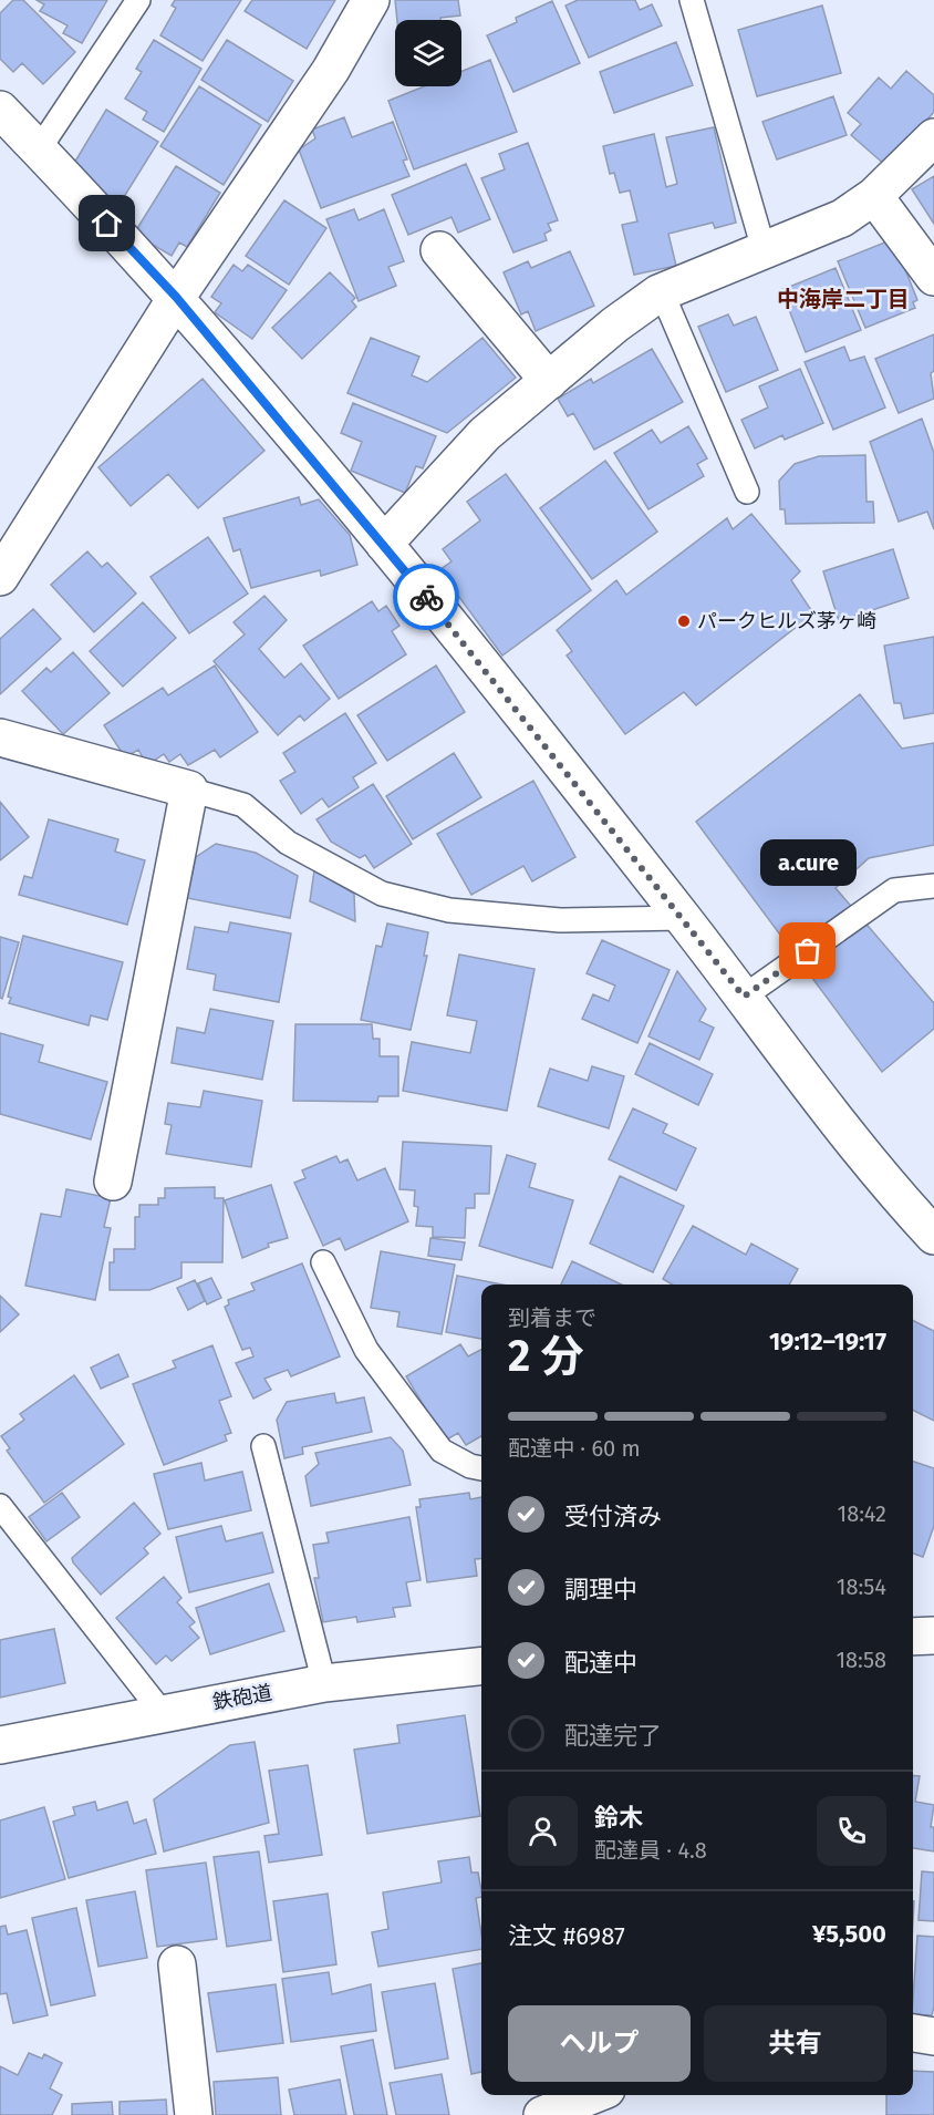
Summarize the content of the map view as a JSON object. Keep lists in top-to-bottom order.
{
  "streets": {
    "street": ["鉄砲道"]
  },
  "districts": ["中海岸二丁目"],
  "places": ["パークヒルズ茅ヶ崎", "a.cure"],
  "page": {
    "bubble": "a.cure",
    "heading": ["2 分", "到着まで", "19:12–19:17"],
    "panel": [
      "鈴木",
      "配達員 · 4.8",
      "注文 #6987",
      "¥5,500"
    ],
    "bar": "配達中 · 60 m",
    "list": [
      ["受付済み", "18:42"],
      ["調理中", "18:54"],
      ["配達中", "18:58"],
      "配達完了"
    ],
    "buttons": ["ヘルプ", "共有"]
  }
}
